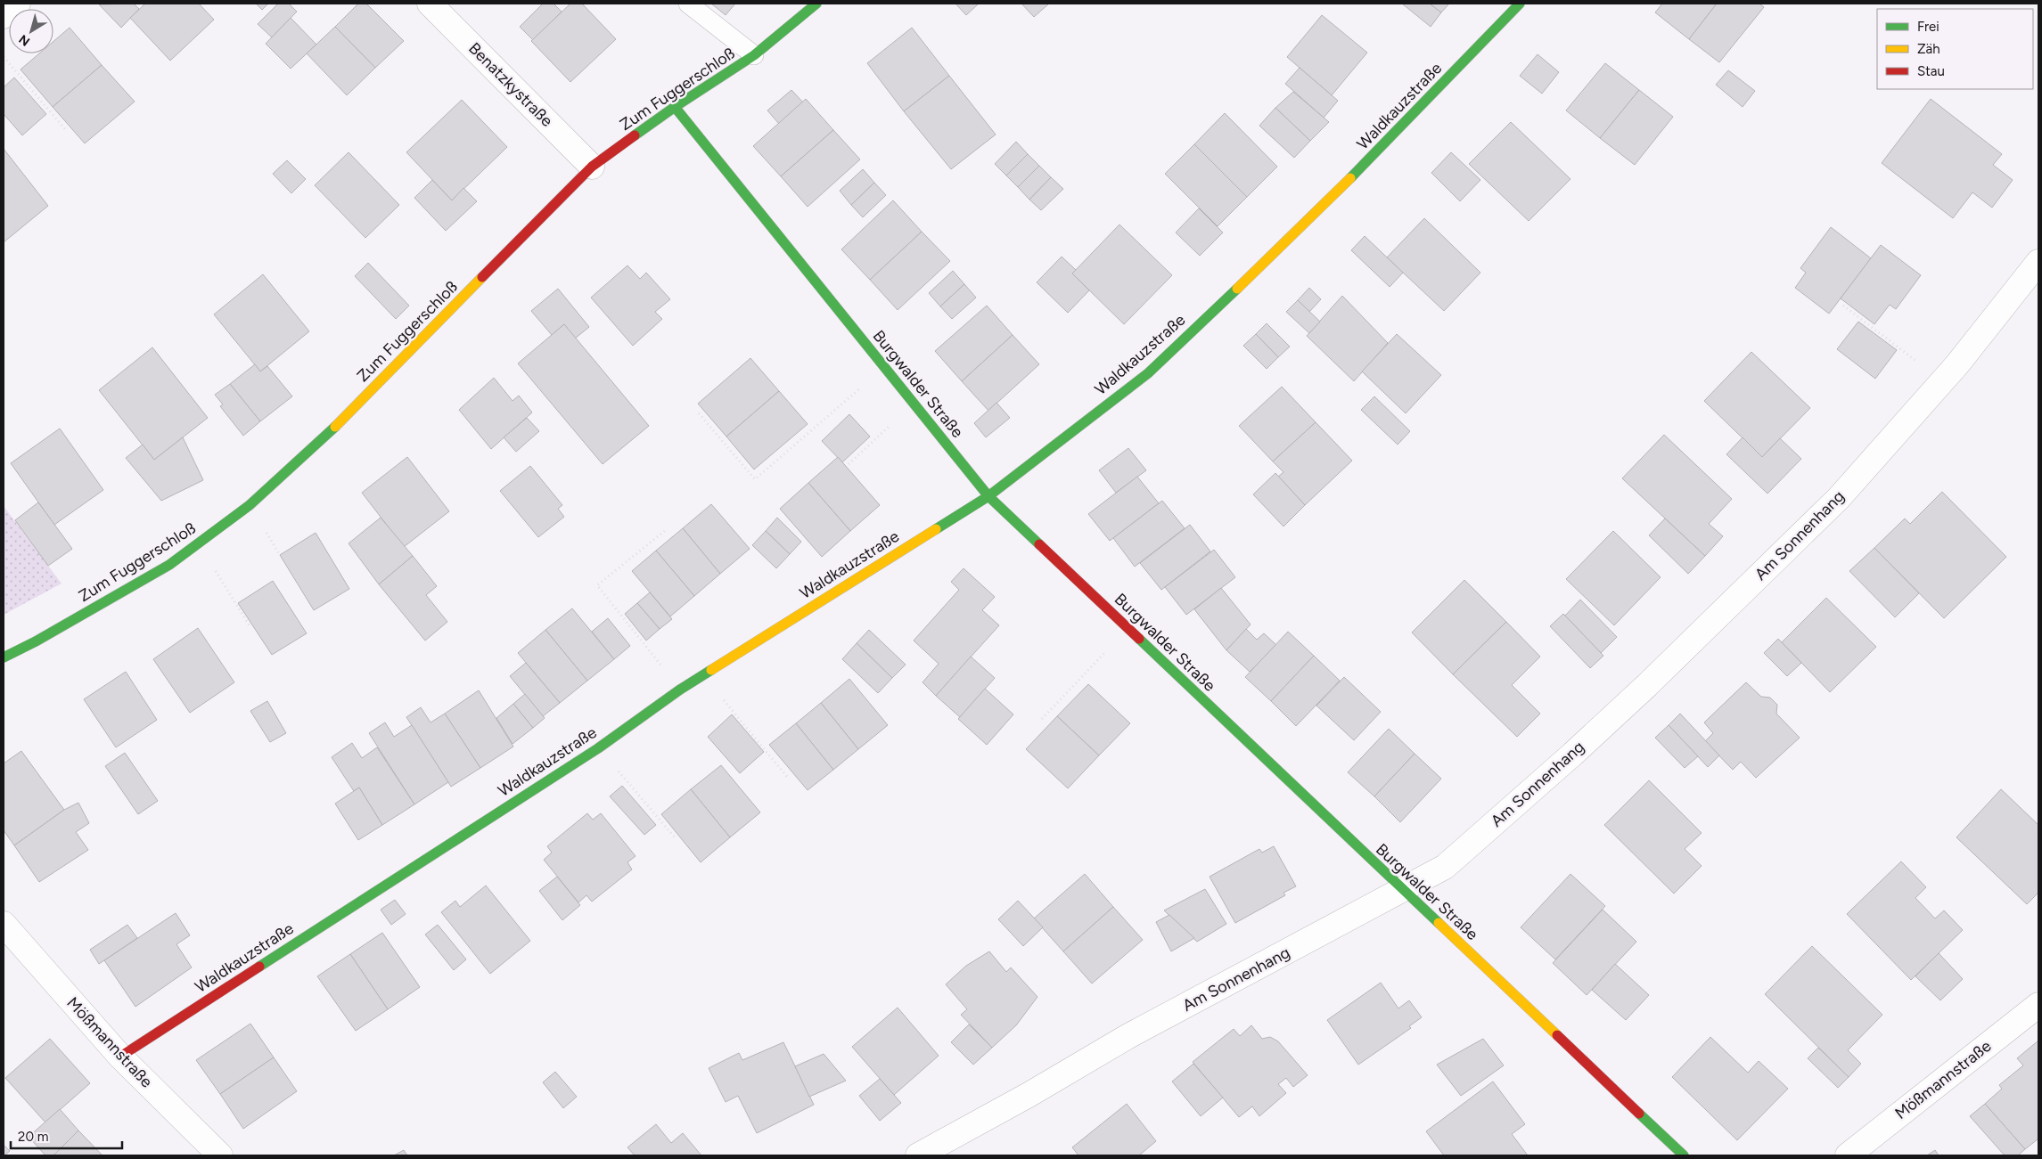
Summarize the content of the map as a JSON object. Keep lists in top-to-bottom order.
{
  "streets": {
    "street": [
      "Benatzkystraße",
      "Zum Fuggerschloß",
      "Waldkauzstraße",
      "Burgwalder Straße",
      "Am Sonnenhang",
      "Mößmannstraße"
    ]
  },
  "crossings": [
    ["Benatzkystraße", "Zum Fuggerschloß"],
    ["Zum Fuggerschloß", "Burgwalder Straße"],
    ["Waldkauzstraße", "Burgwalder Straße"],
    ["Waldkauzstraße", "Mößmannstraße"],
    ["Burgwalder Straße", "Am Sonnenhang"]
  ],
  "legend": ["Frei", "Zäh", "Stau"],
  "scale_bar": "20 m",
  "north": "bottom left"
}
